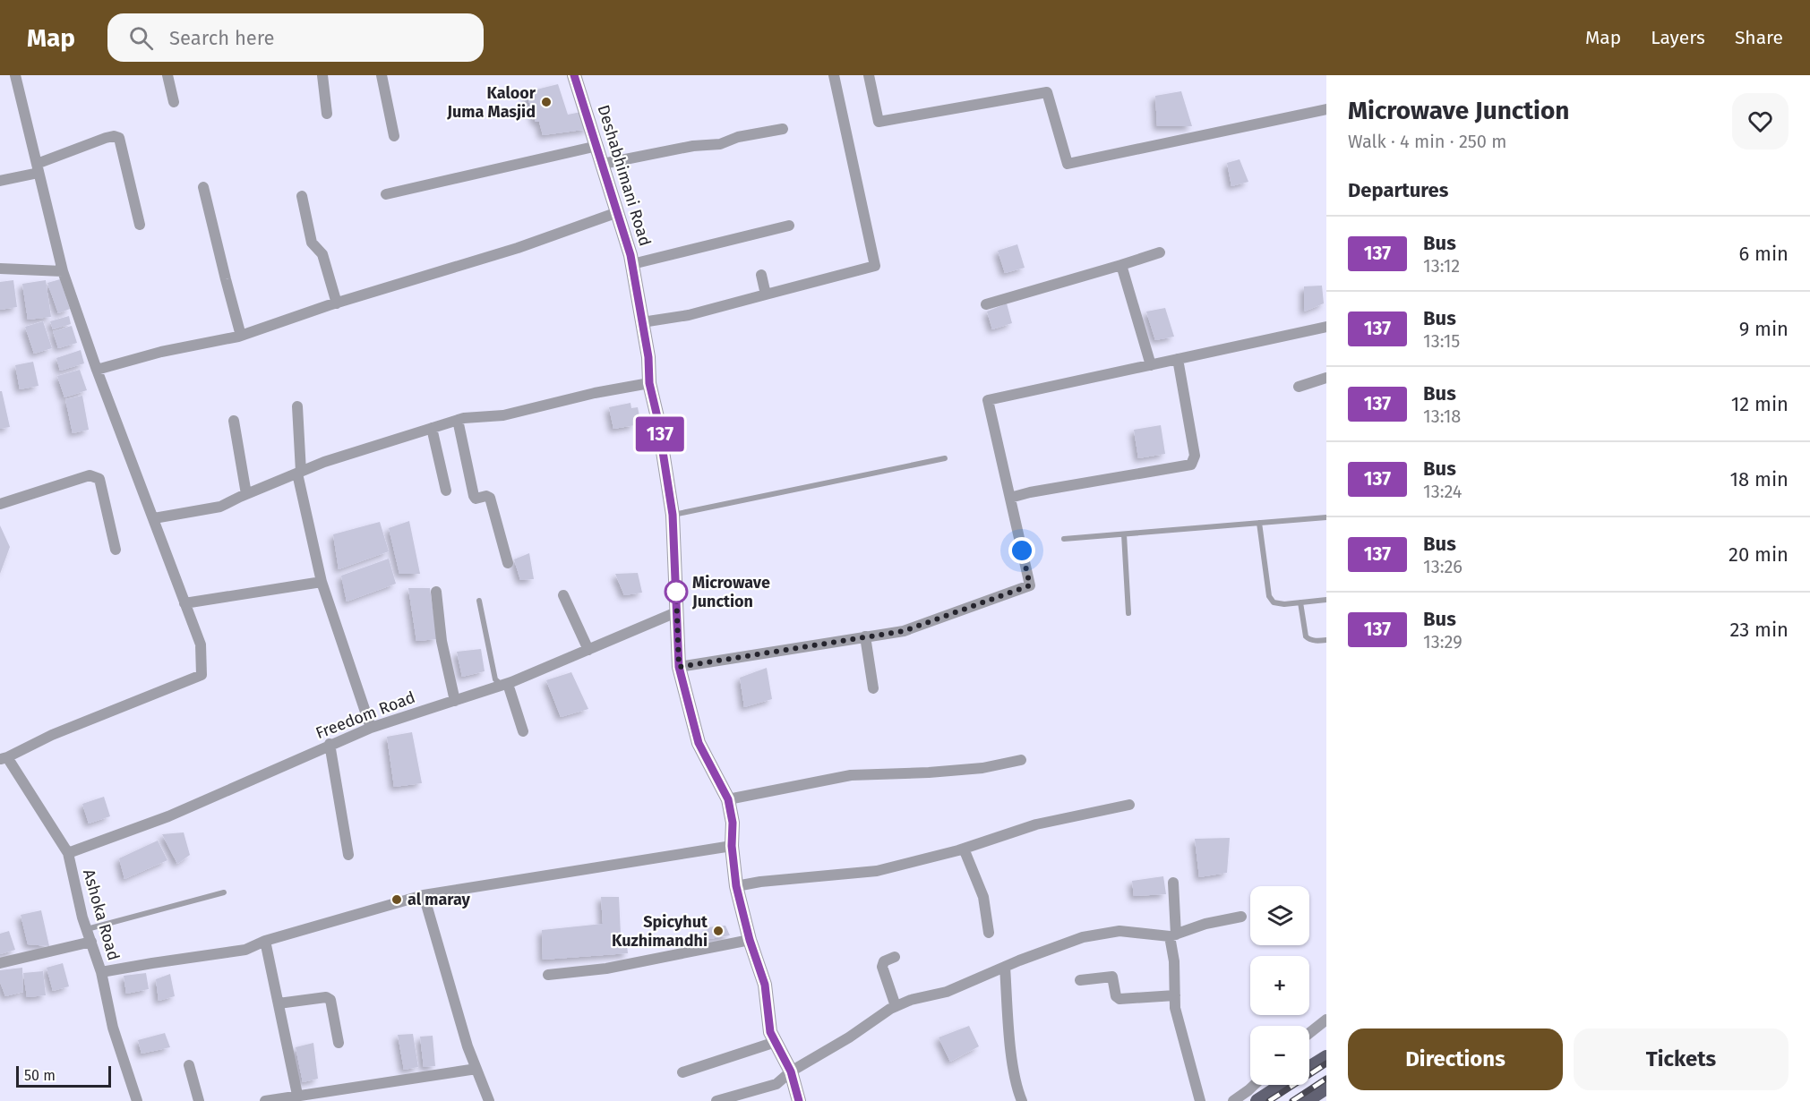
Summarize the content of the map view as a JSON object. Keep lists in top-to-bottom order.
{
  "streets": {
    "street": ["Deshabhimani Road", "Freedom Road", "Ashoka Road"]
  },
  "crossings": [
    ["Deshabhimani Road", "Freedom Road"],
    ["Freedom Road", "Ashoka Road"]
  ],
  "places": [
    "Kaloor Juma Masjid",
    "Microwave Junction",
    "al maray",
    "Spicyhut Kuzhimandhi"
  ],
  "lines": ["bus line 137"],
  "scale_bar": "50 m",
  "page": {
    "header": "Map",
    "search": "Search here",
    "nav": ["Map", "Layers", "Share"],
    "on_map": "137",
    "heading": [
      ["Microwave Junction", "Walk · 4 min · 250 m"],
      "Departures"
    ],
    "list": [
      {
        "mark": "137",
        "name": "Bus",
        "note": "13:12",
        "value": "6 min"
      },
      {
        "mark": "137",
        "name": "Bus",
        "note": "13:15",
        "value": "9 min"
      },
      {
        "mark": "137",
        "name": "Bus",
        "note": "13:18",
        "value": "12 min"
      },
      {
        "mark": "137",
        "name": "Bus",
        "note": "13:24",
        "value": "18 min"
      },
      {
        "mark": "137",
        "name": "Bus",
        "note": "13:26",
        "value": "20 min"
      },
      {
        "mark": "137",
        "name": "Bus",
        "note": "13:29",
        "value": "23 min"
      }
    ],
    "map_buttons": ["+", "−"],
    "buttons": ["Directions", "Tickets"],
    "scale": "50 m"
  }
}
